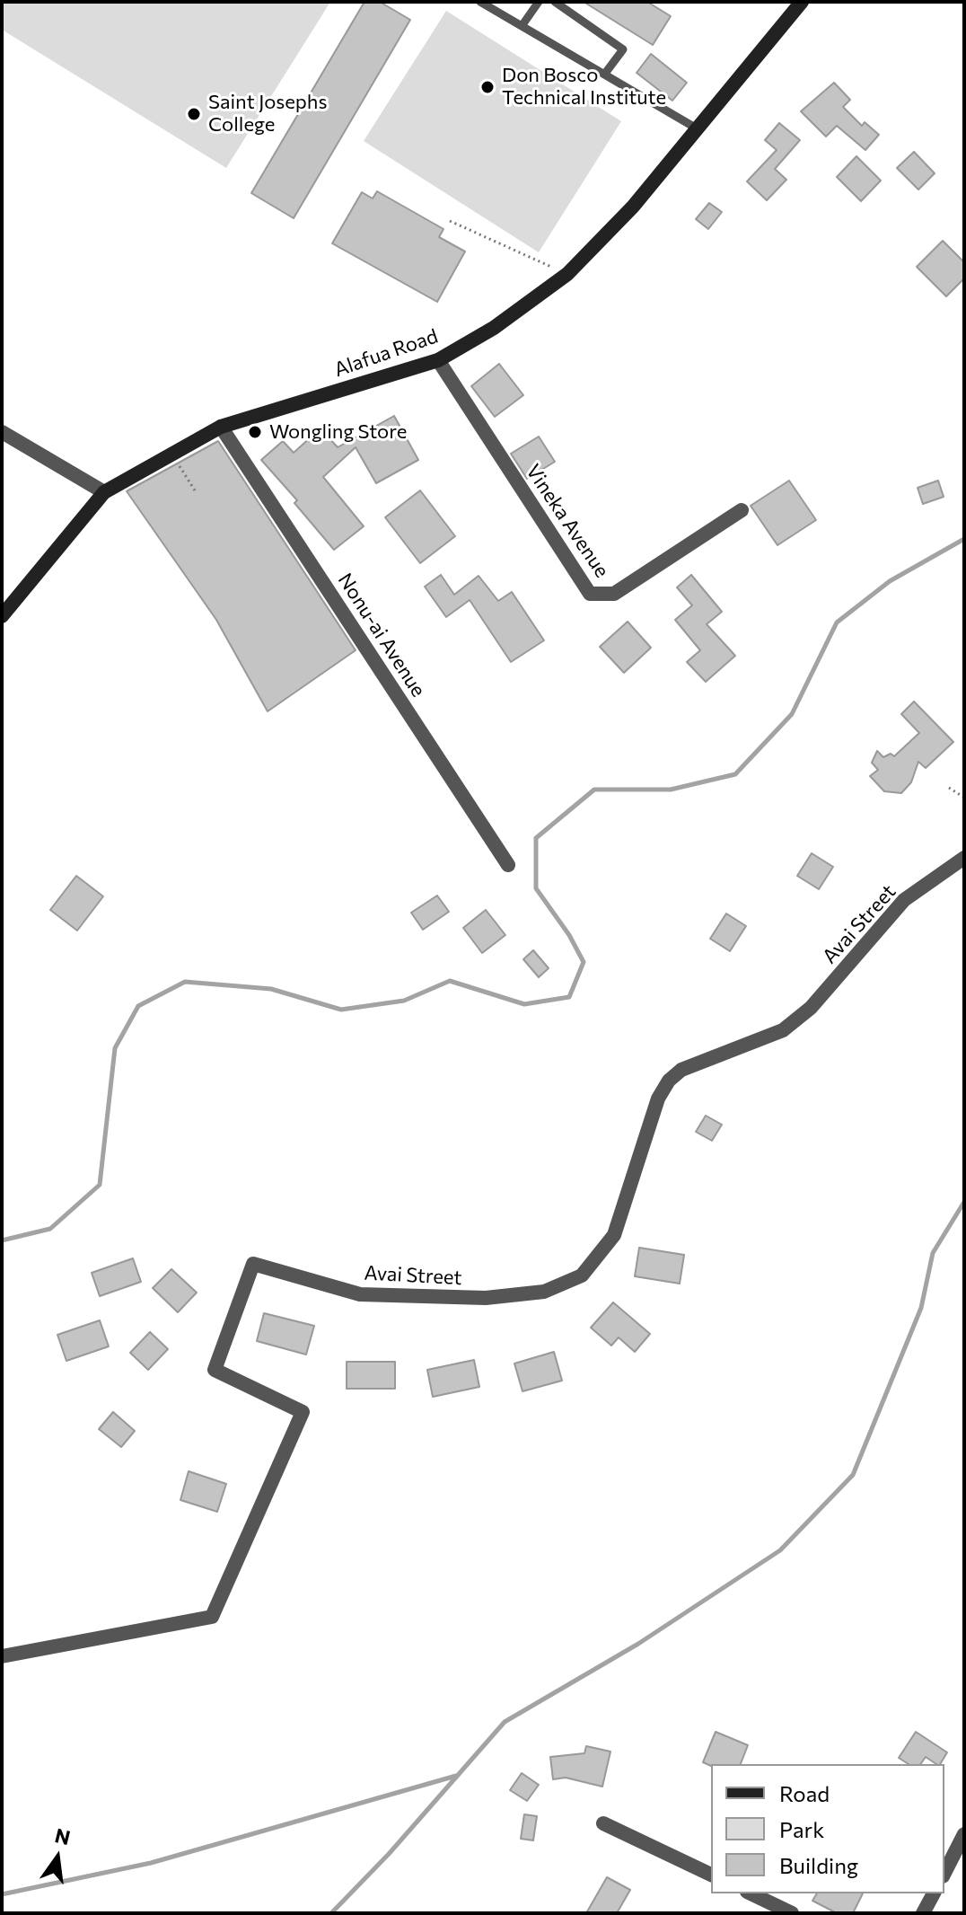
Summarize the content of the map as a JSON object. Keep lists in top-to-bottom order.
{
  "streets": {
    "street": [
      "Alafua Road",
      "Vineka Avenue",
      "Nonu-ai Avenue",
      "Avai Street"
    ]
  },
  "crossings": [
    ["Alafua Road", "Vineka Avenue"],
    ["Alafua Road", "Nonu-ai Avenue"]
  ],
  "places": ["Don Bosco Technical Institute", "Saint Josephs College", "Wongling Store"],
  "legend": ["Road", "Park", "Building"],
  "north": "top"
}
